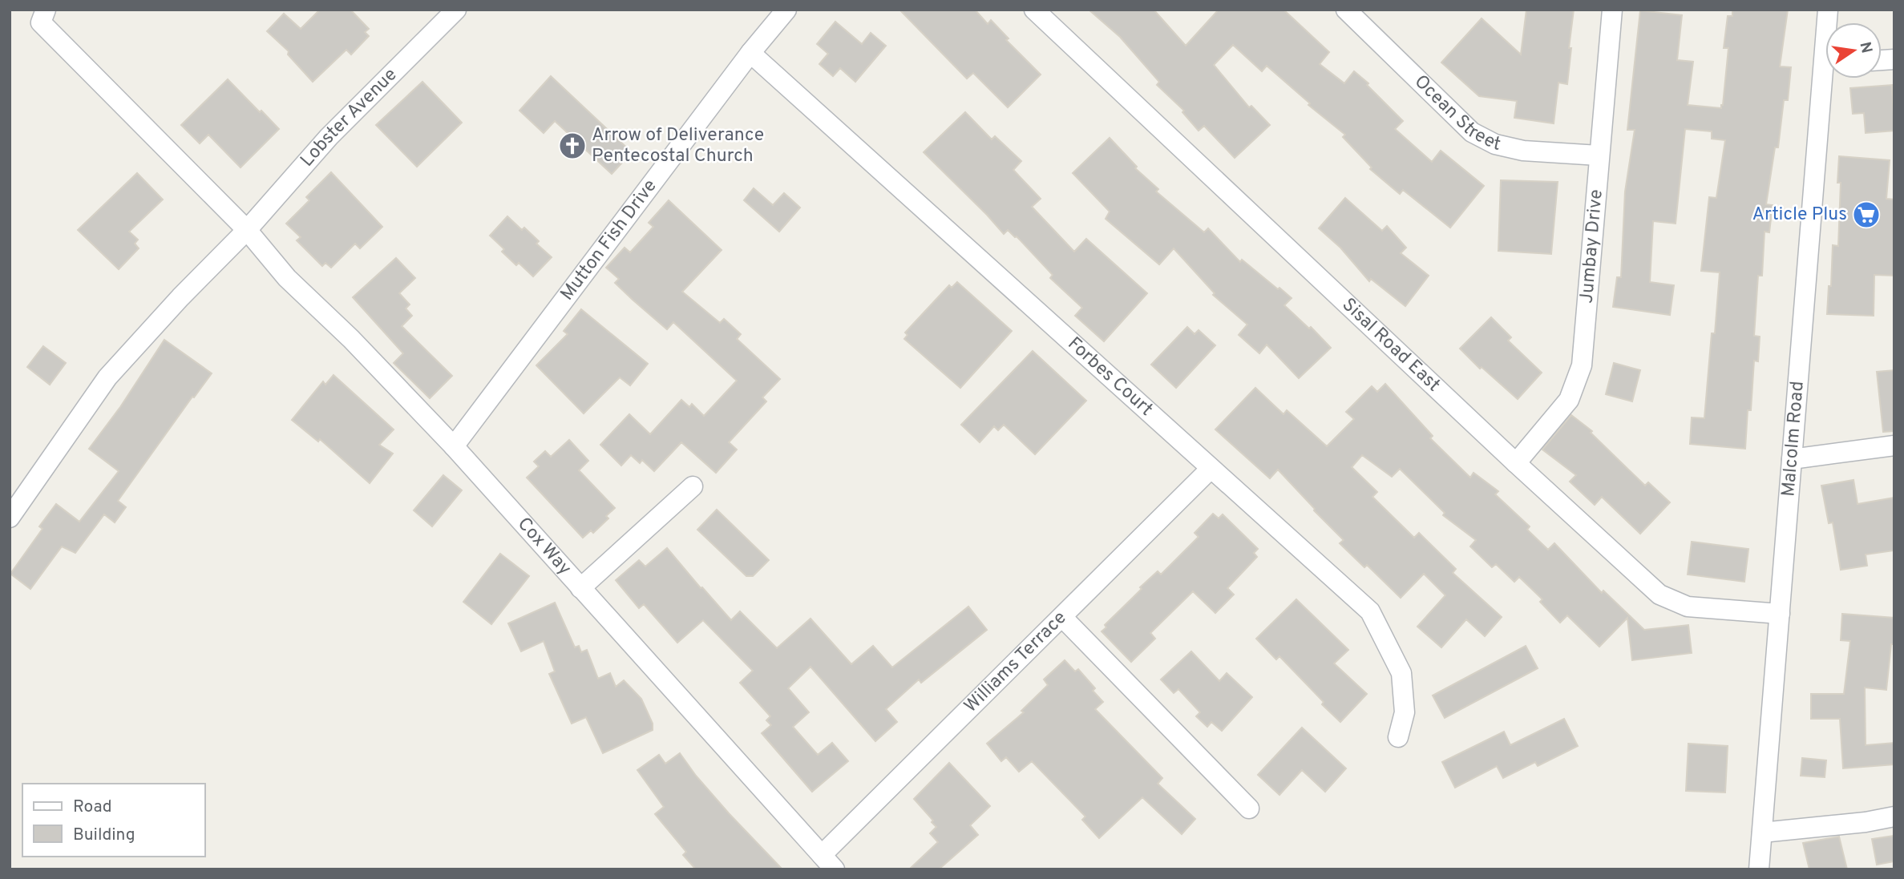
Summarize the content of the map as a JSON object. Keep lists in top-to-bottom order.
{
  "streets": {
    "street": [
      "Ocean Street",
      "Lobster Avenue",
      "Mutton Fish Drive",
      "Jumbay Drive",
      "Sisal Road East",
      "Forbes Court",
      "Malcolm Road",
      "Cox Way",
      "Williams Terrace"
    ]
  },
  "crossings": [
    ["Ocean Street", "Jumbay Drive"],
    ["Lobster Avenue", "Cox Way"],
    ["Mutton Fish Drive", "Forbes Court"],
    ["Mutton Fish Drive", "Cox Way"],
    ["Jumbay Drive", "Sisal Road East"],
    ["Sisal Road East", "Malcolm Road"],
    ["Forbes Court", "Williams Terrace"],
    ["Cox Way", "Williams Terrace"]
  ],
  "places": {
    "church": ["Arrow of Deliverance Pentecostal Church"],
    "supermarket": ["Article Plus"]
  },
  "legend": ["Road", "Building"],
  "north": "right"
}
